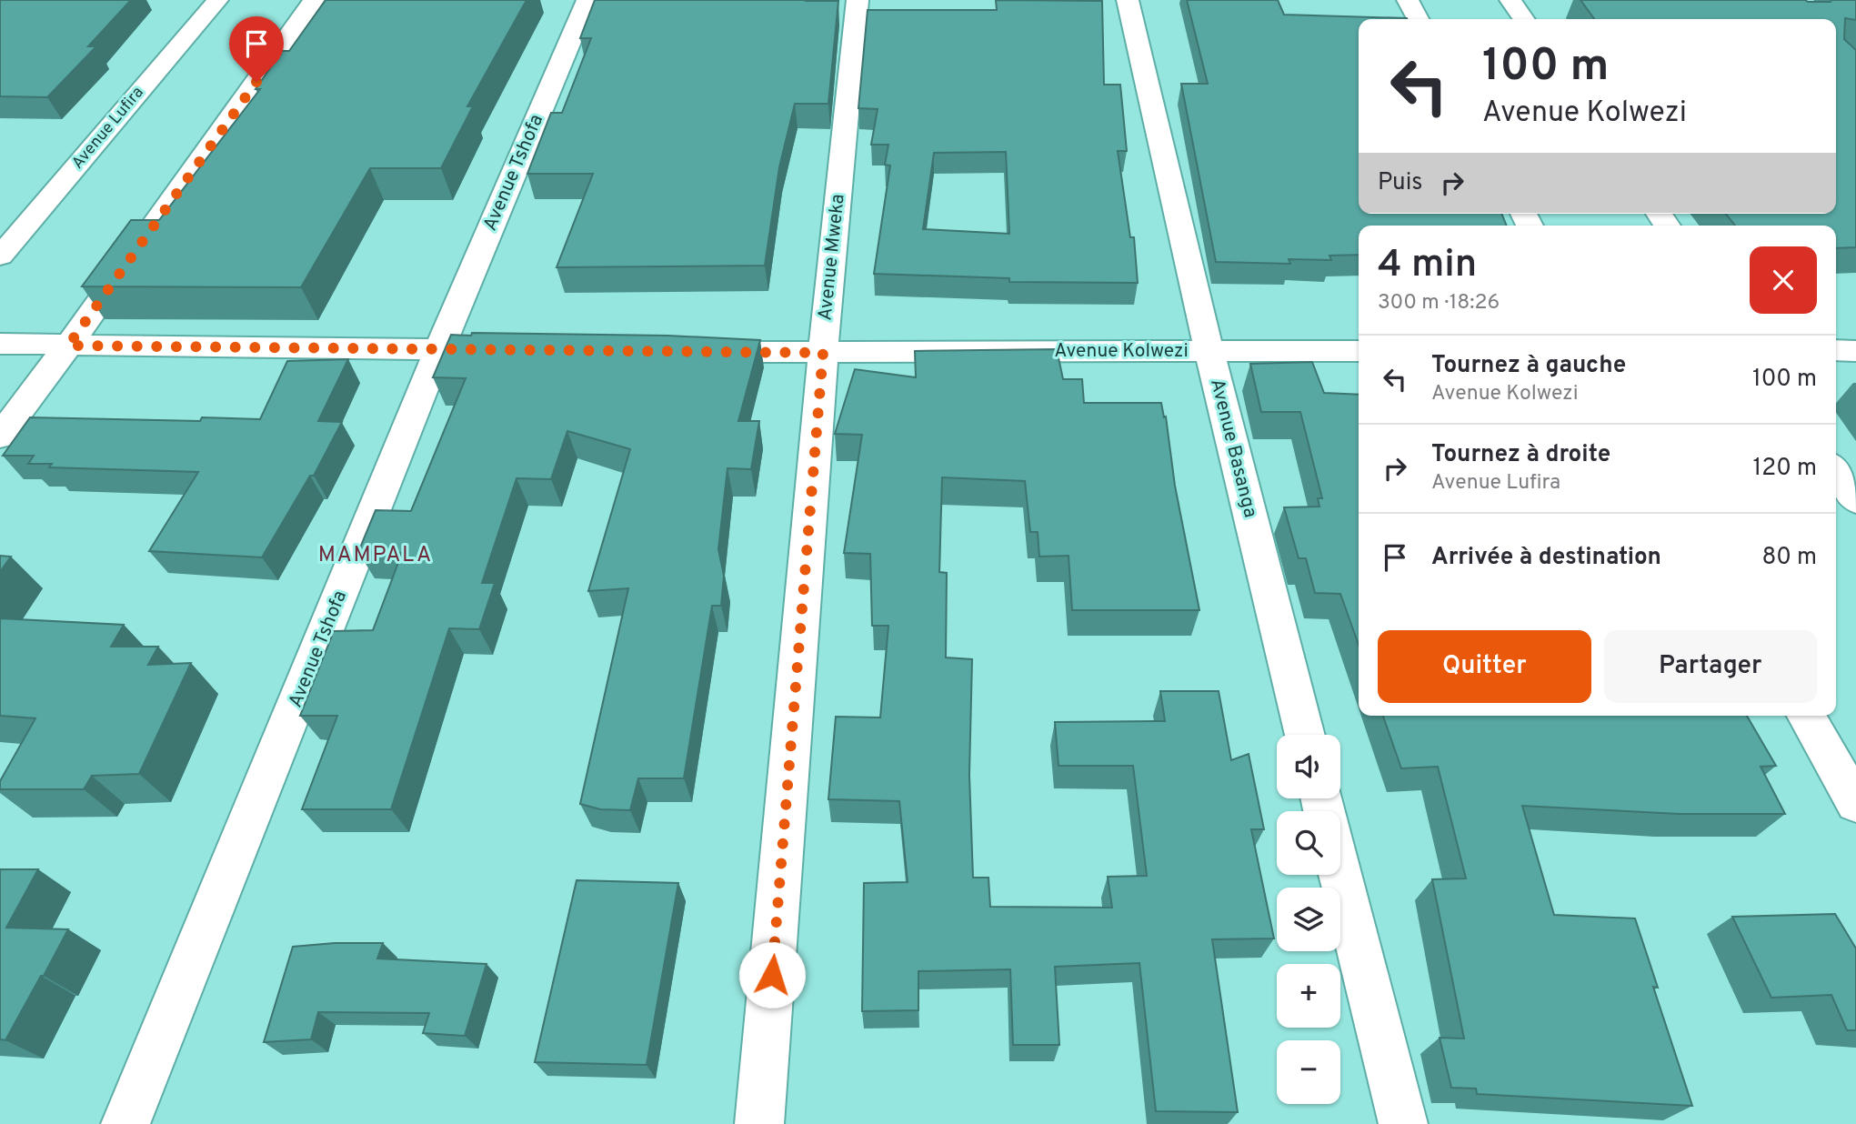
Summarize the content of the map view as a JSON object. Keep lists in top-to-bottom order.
{
  "streets": {
    "street": [
      "Avenue Lufira",
      "Avenue Tshofa",
      "Avenue Mweka",
      "Avenue Kolwezi",
      "Avenue Basanga"
    ]
  },
  "crossings": [
    ["Avenue Mweka", "Avenue Kolwezi"],
    ["Avenue Kolwezi", "Avenue Basanga"]
  ],
  "districts": ["MAMPALA"],
  "page": {
    "turn": ["100 m", "Avenue Kolwezi"],
    "then": "Puis",
    "heading": ["4 min", "300 m · 18:26"],
    "list": [
      {
        "name": "Tournez à gauche",
        "note": "Avenue Kolwezi",
        "value": "100 m"
      },
      {
        "name": "Tournez à droite",
        "note": "Avenue Lufira",
        "value": "120 m"
      },
      {
        "name": "Arrivée à destination",
        "value": "80 m"
      }
    ],
    "buttons": ["Quitter", "Partager"],
    "map_buttons": ["+", "−"]
  }
}
